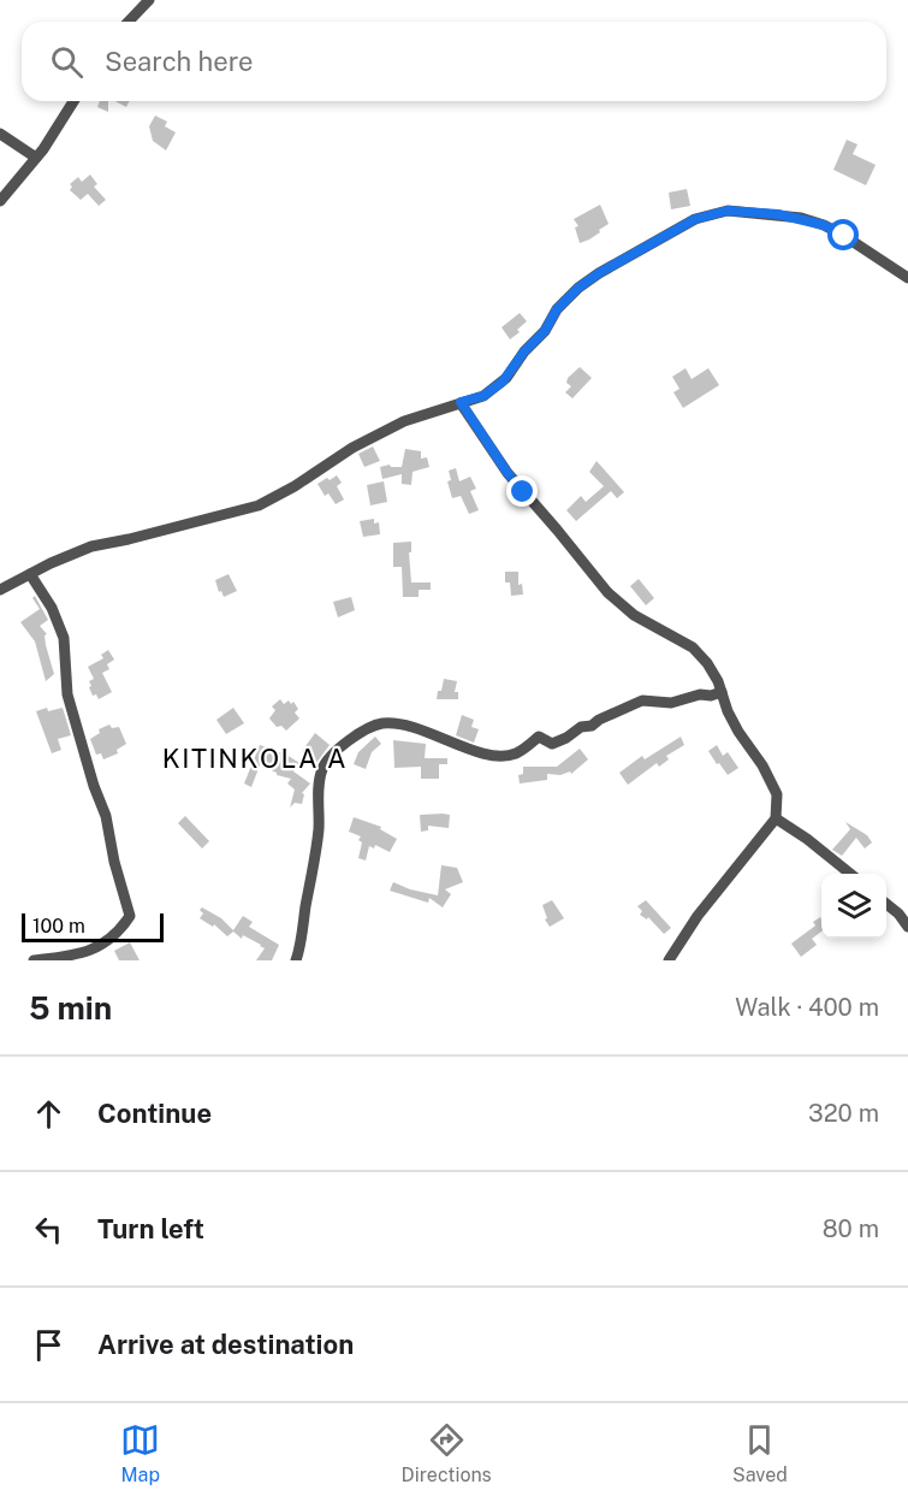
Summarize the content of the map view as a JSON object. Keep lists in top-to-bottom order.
{
  "districts": ["KITINKOLA A"],
  "scale_bar": "100 m",
  "page": {
    "search": "Search here",
    "scale": "100 m",
    "heading": ["5 min", "Walk · 400 m"],
    "list": [
      ["Continue", "320 m"],
      ["Turn left", "80 m"],
      "Arrive at destination"
    ],
    "nav": ["Map", "Directions", "Saved"]
  }
}
